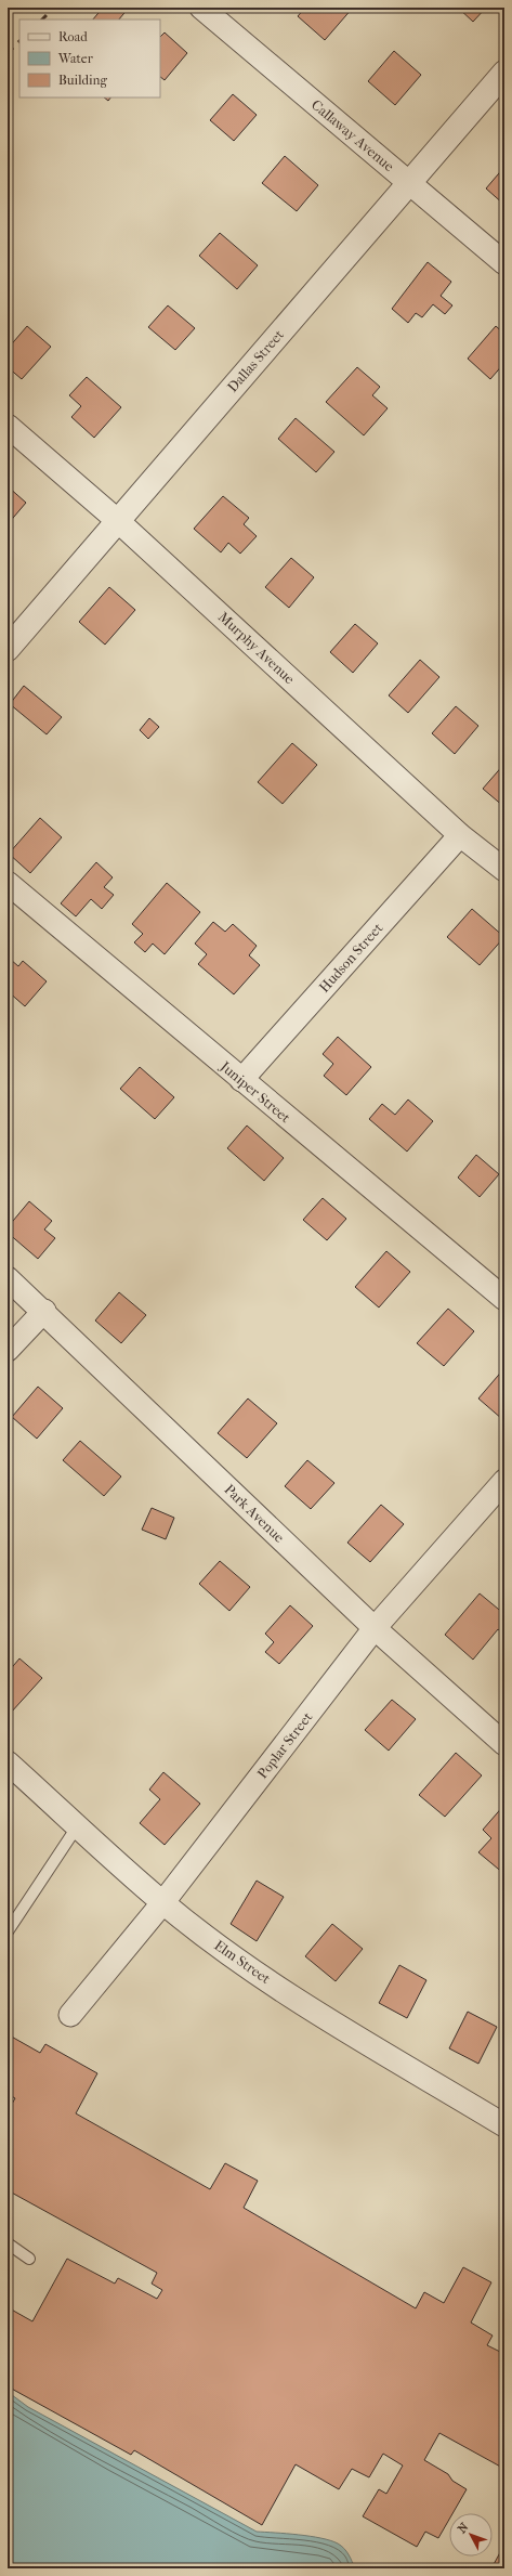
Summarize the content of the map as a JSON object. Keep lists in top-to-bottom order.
{
  "streets": {
    "street": [
      "Callaway Avenue",
      "Dallas Street",
      "Murphy Avenue",
      "Hudson Street",
      "Juniper Street",
      "Park Avenue",
      "Poplar Street",
      "Elm Street"
    ]
  },
  "crossings": [
    ["Callaway Avenue", "Dallas Street"],
    ["Dallas Street", "Murphy Avenue"],
    ["Murphy Avenue", "Hudson Street"],
    ["Hudson Street", "Juniper Street"],
    ["Park Avenue", "Poplar Street"],
    ["Poplar Street", "Elm Street"]
  ],
  "legend": ["Road", "Water", "Building"],
  "north": "top left"
}
